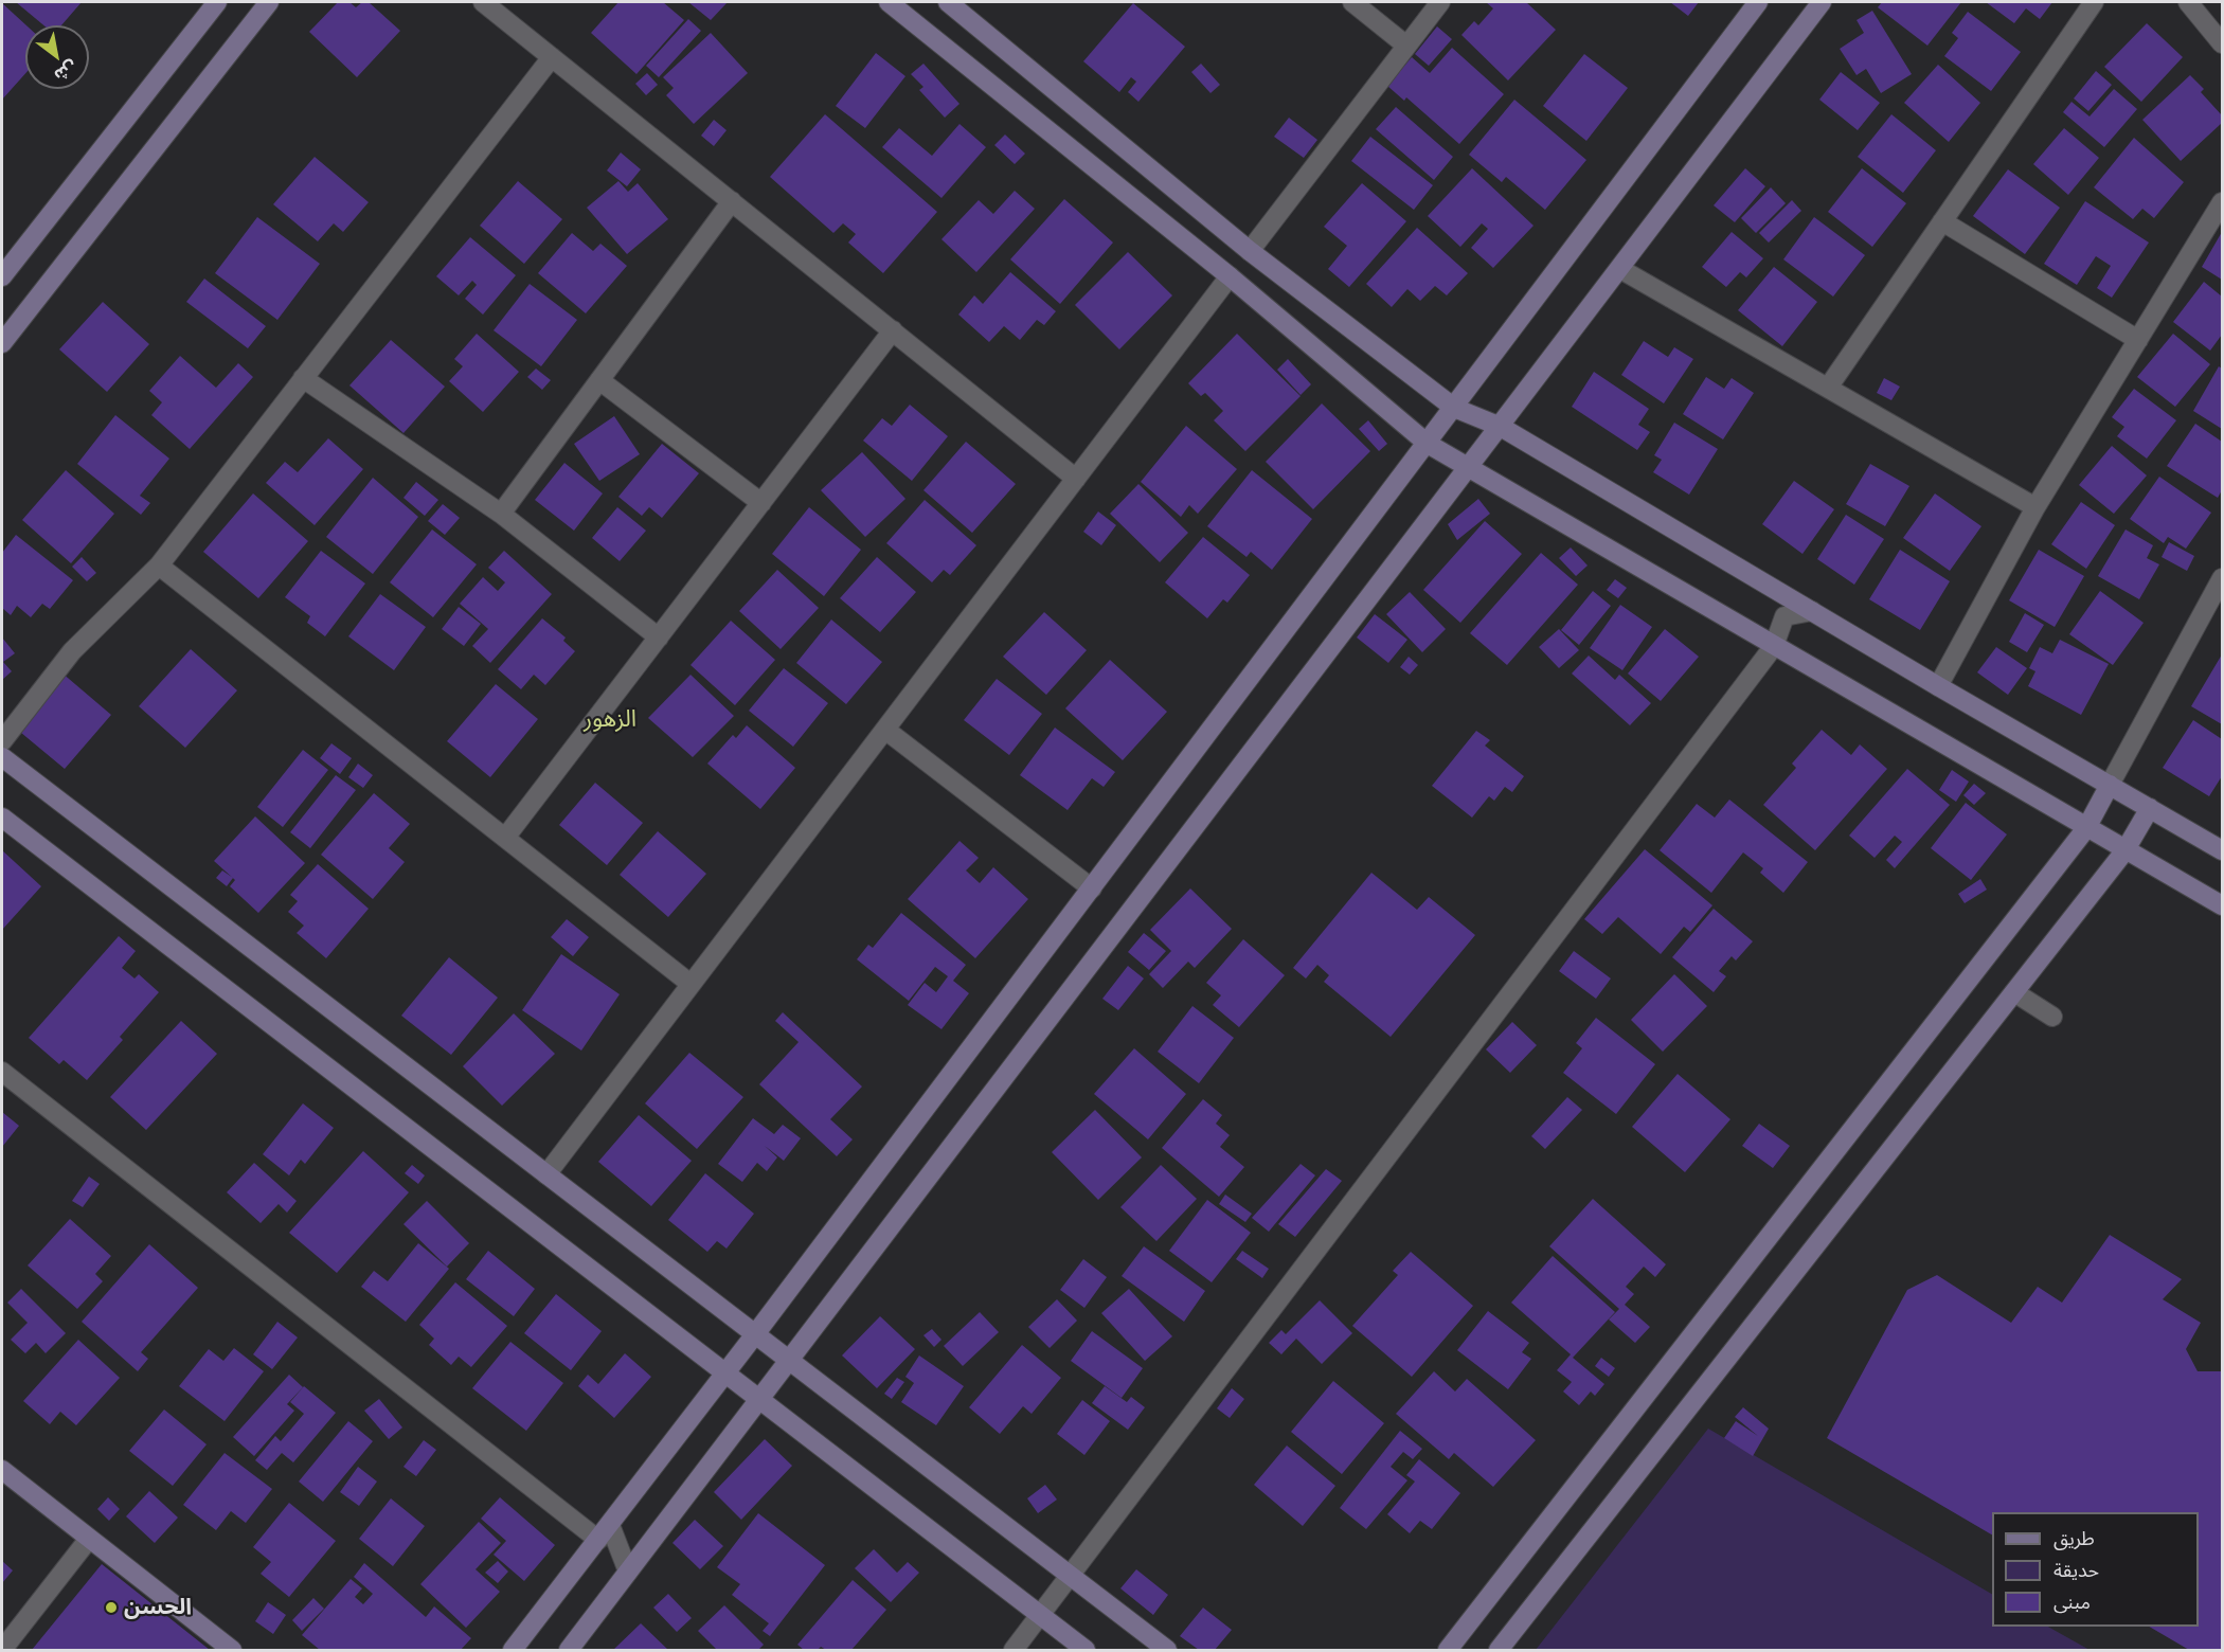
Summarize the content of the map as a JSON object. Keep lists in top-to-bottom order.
{
  "districts": ["الزهور"],
  "places": ["الحسن"],
  "legend": ["طريق", "حديقة", "مبنى"],
  "north": "bottom right"
}
